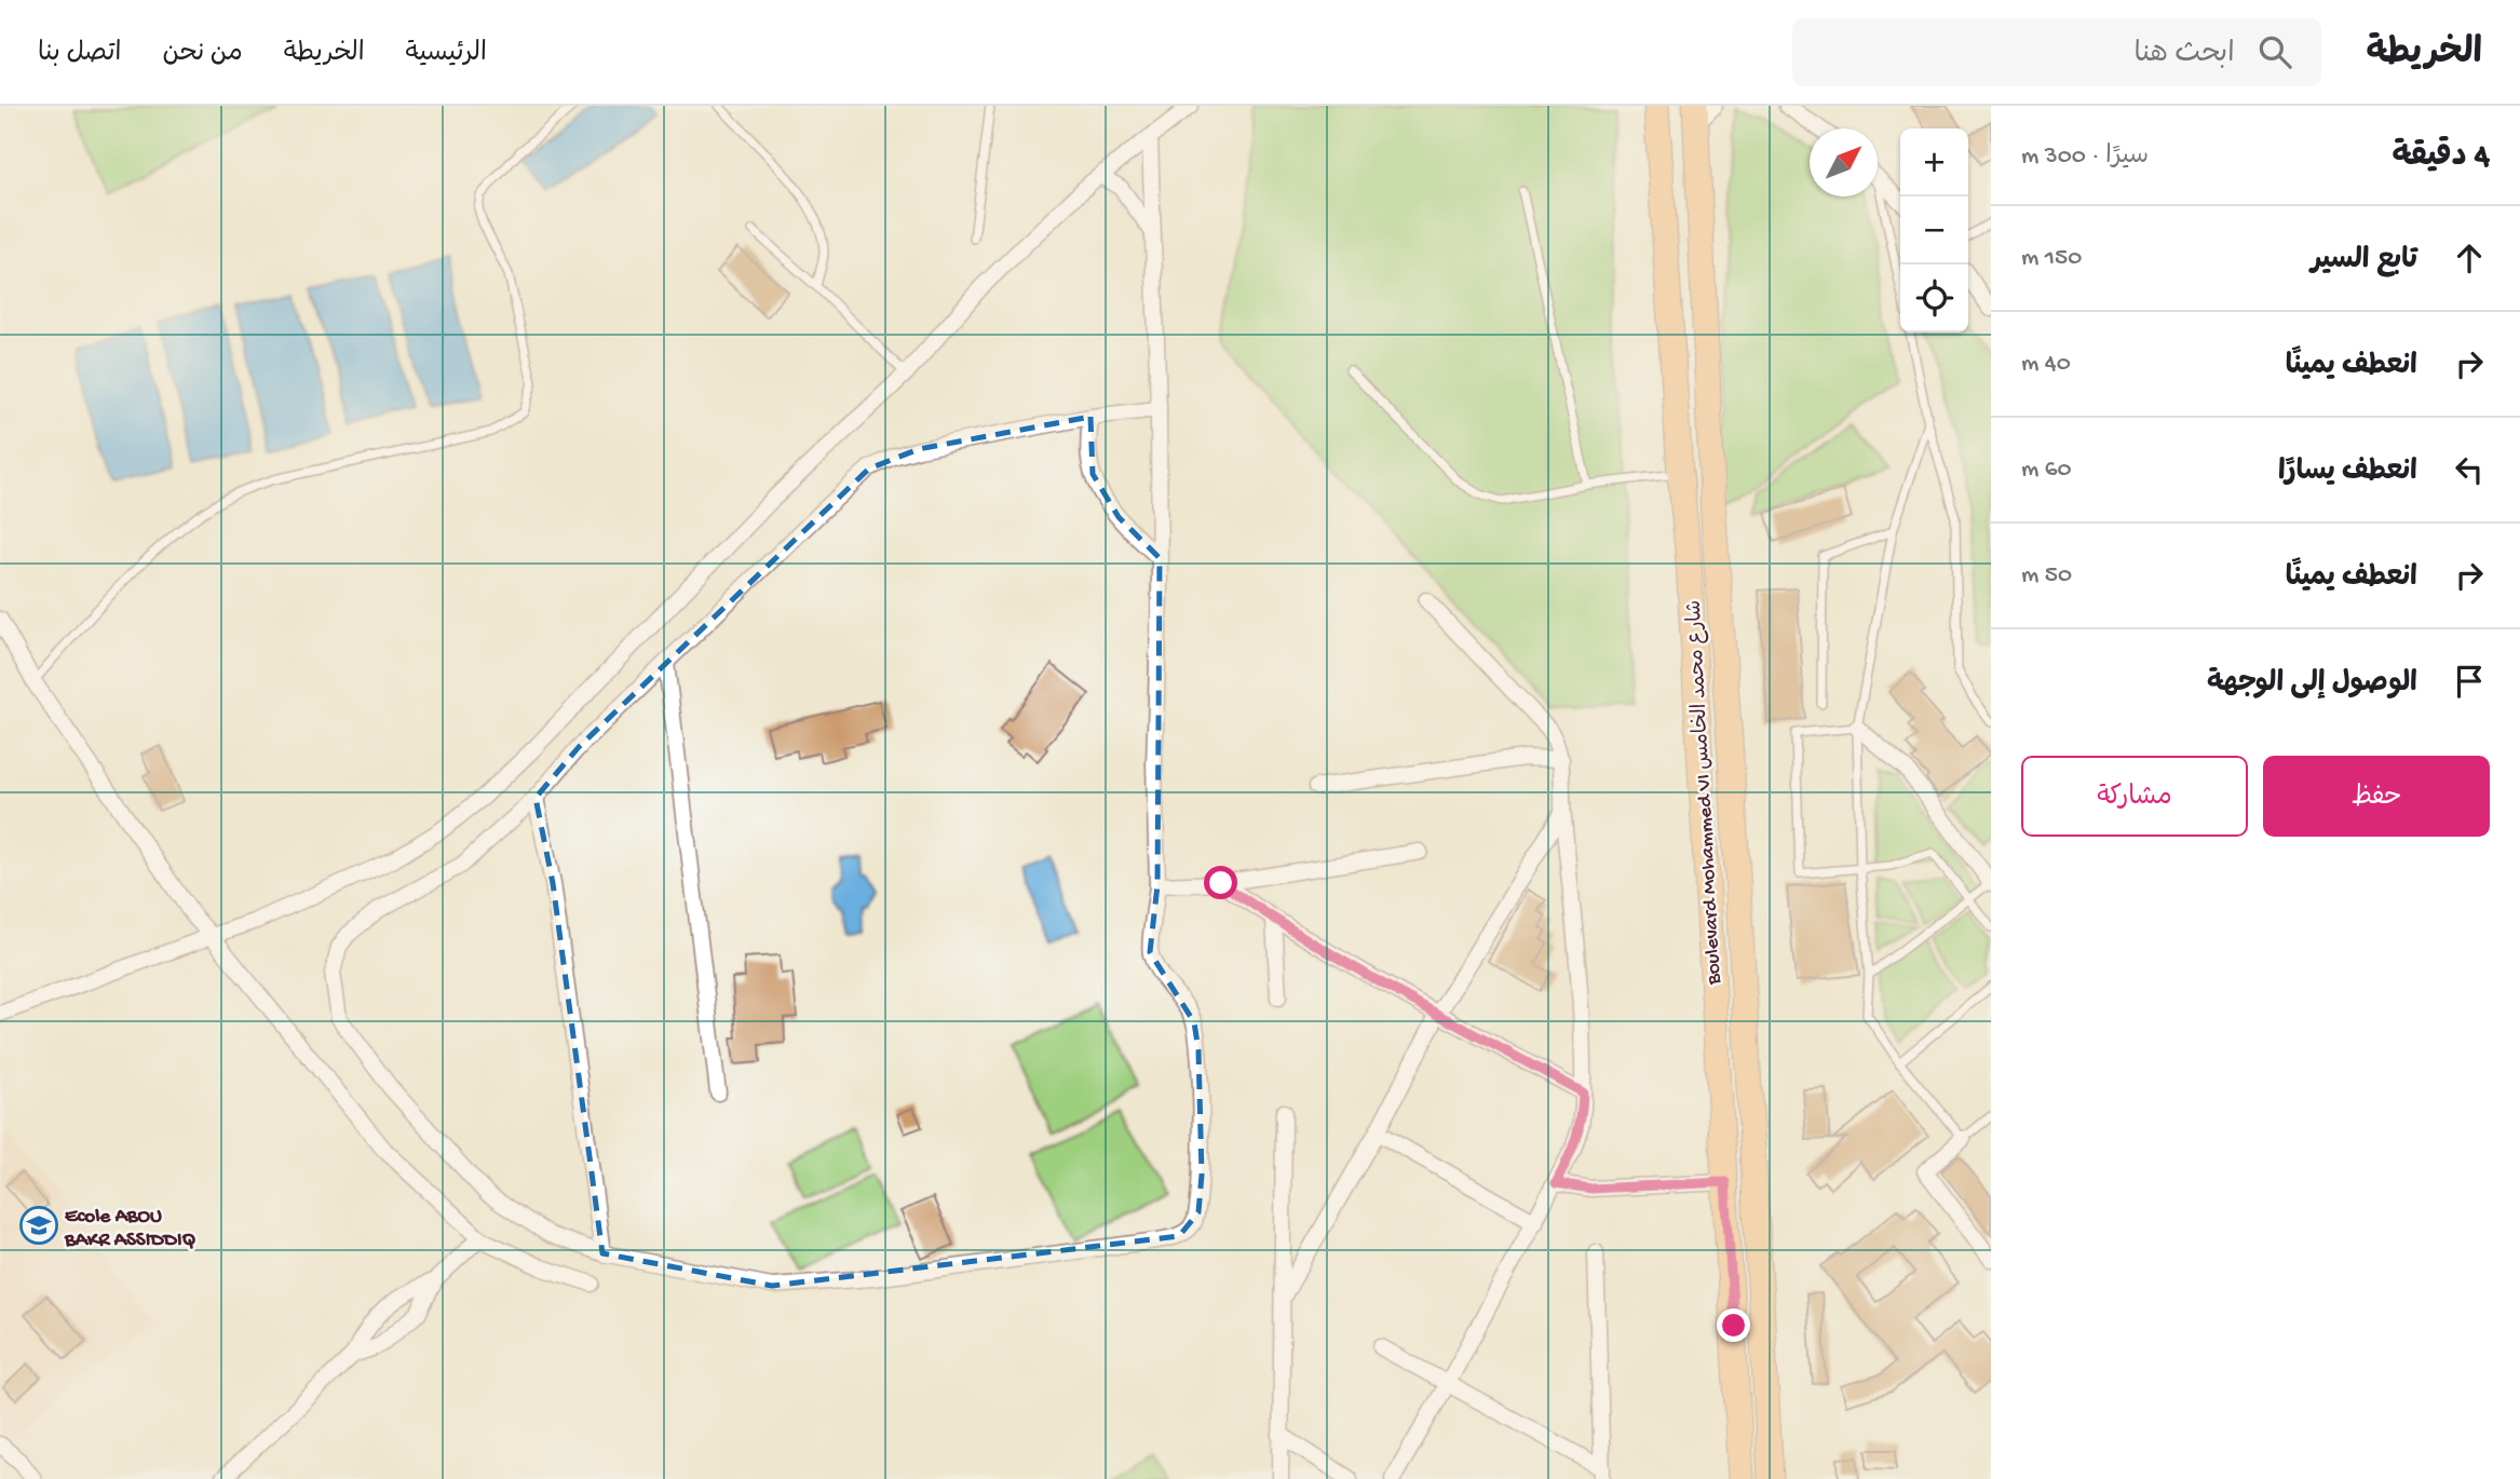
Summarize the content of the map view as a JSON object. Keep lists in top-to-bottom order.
{
  "streets": {
    "main road": ["Boulevard Mohammed VI شارع محمد الخامس"]
  },
  "places": {
    "school or university": ["Ecole ABOU BAKR ASSIDDIQ"]
  },
  "north": "top right",
  "page": {
    "header": "الخريطة",
    "search": "ابحث هنا",
    "nav": [
      "الرئيسية",
      "الخريطة",
      "من نحن",
      "اتصل بنا"
    ],
    "heading": ["4 دقيقة", "سيرًا · 300 m"],
    "map_buttons": ["+", "−"],
    "list": [
      ["تابع السير", "150 m"],
      ["انعطف يمينًا", "40 m"],
      ["انعطف يسارًا", "60 m"],
      ["انعطف يمينًا", "50 m"],
      "الوصول إلى الوجهة"
    ],
    "buttons": ["حفظ", "مشاركة"]
  }
}
